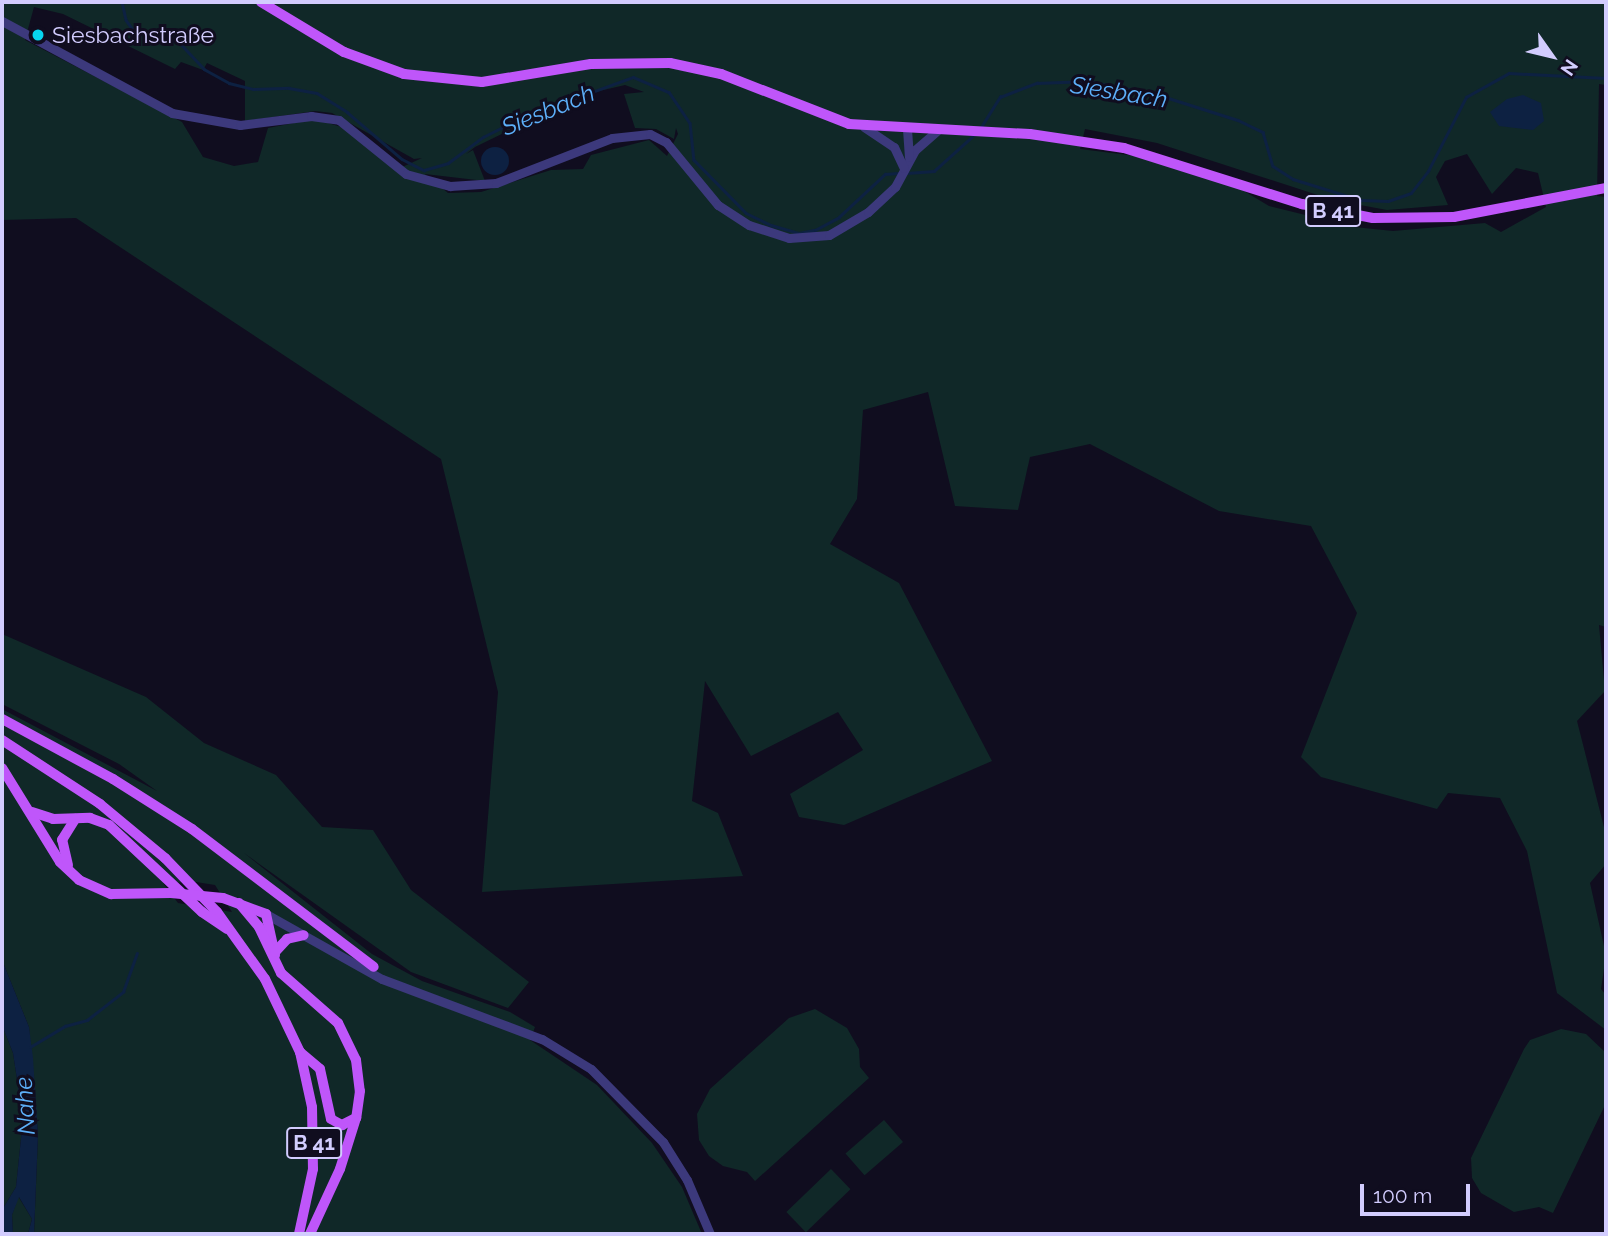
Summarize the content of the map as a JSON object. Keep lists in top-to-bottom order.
{
  "streets": {
    "main road": ["B 41"]
  },
  "water": ["Siesbach", "Nahe"],
  "places": ["Siesbachstraße"],
  "scale_bar": "100 m",
  "north": "bottom right"
}
